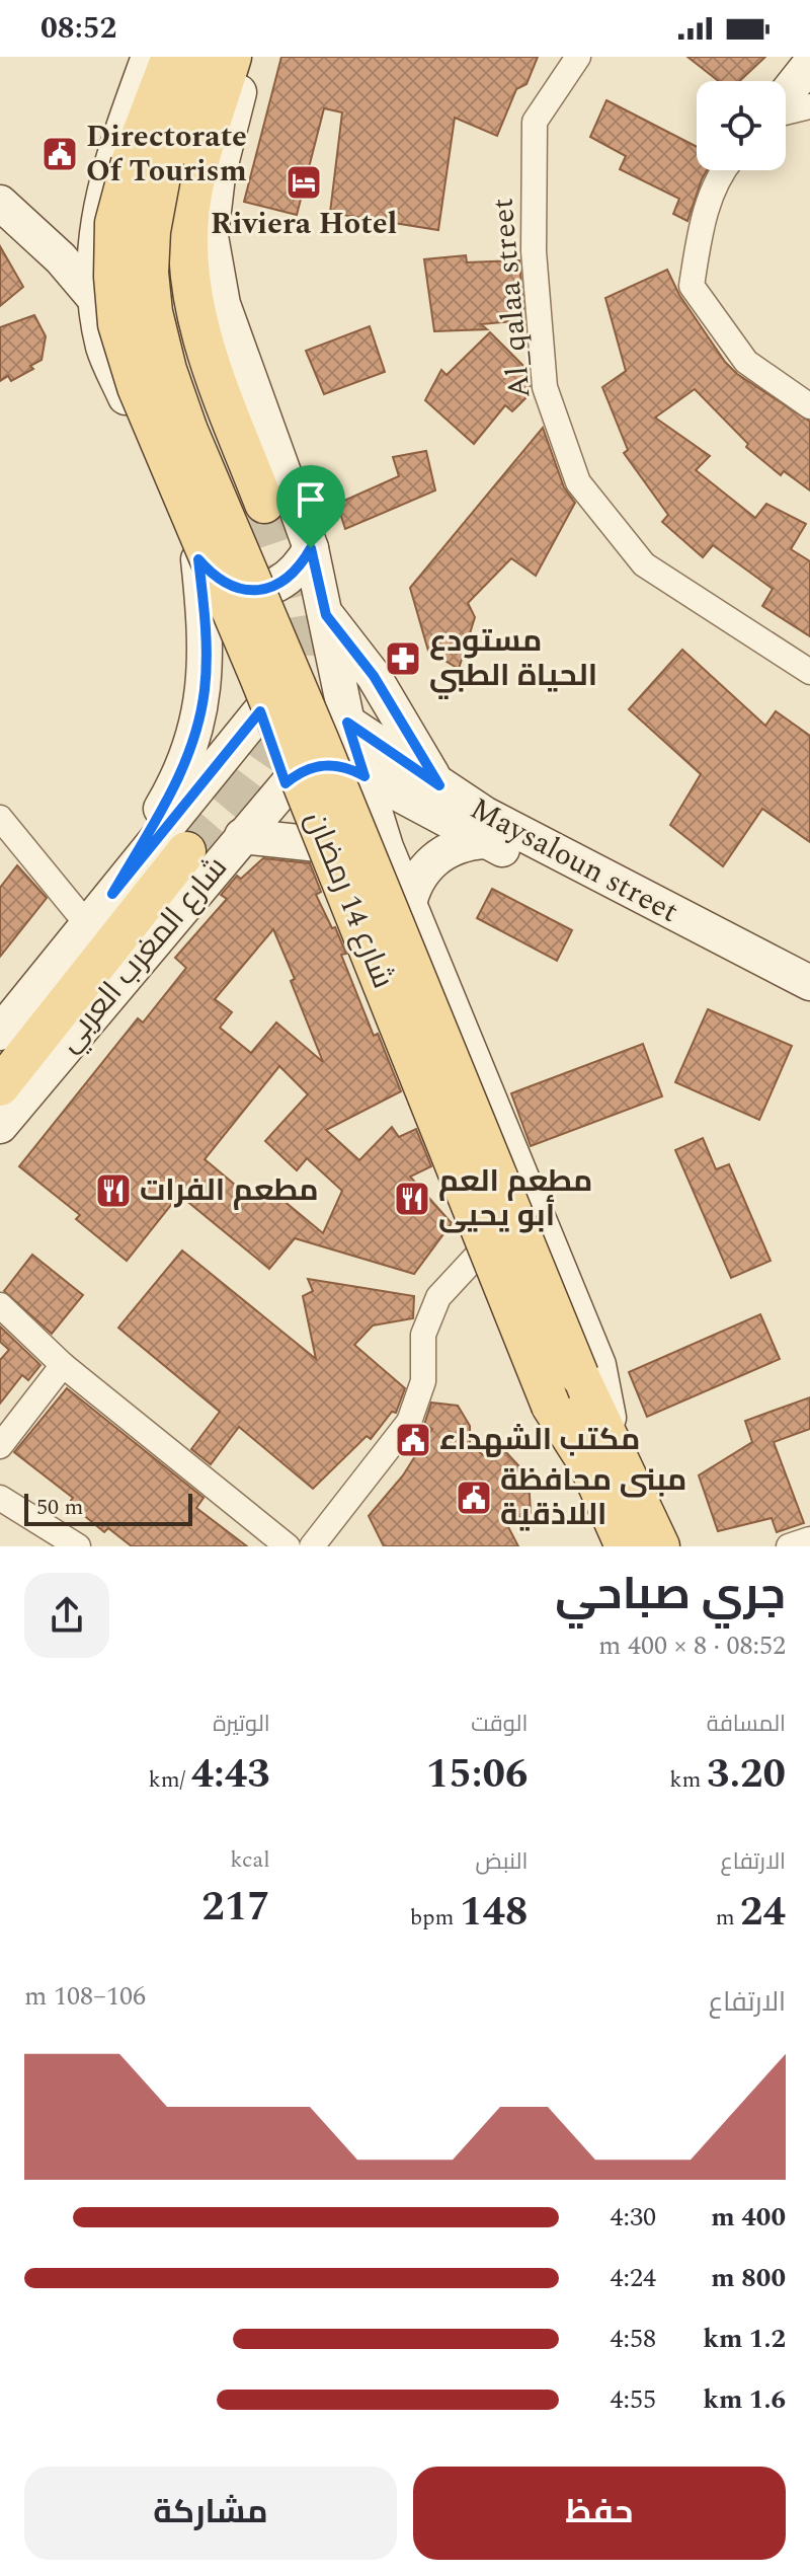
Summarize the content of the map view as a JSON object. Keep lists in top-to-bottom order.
{
  "streets": {
    "main road": ["Maysaloun street", "شارع 14 رمضان", "شارع المغرب العربي"],
    "street": ["Al_qalaa street"]
  },
  "crossings": [
    ["Maysaloun street", "شارع المغرب العربي"]
  ],
  "places": {
    "public building": ["Directorate Of Tourism", "مكتب الشهداء", "مبنى محافظة اللاذقية"],
    "hotel": ["Riviera Hotel"],
    "pharmacy": ["مستودع الحياة الطبي"],
    "restaurant": ["مطعم الفرات", "مطعم العم أبو يحيى"]
  },
  "scale_bar": "50 m",
  "page": {
    "status": "08:52",
    "scale": "50 m",
    "heading": ["جري صباحي", "08:52 · 8 × 400 m"],
    "stats": [
      ["المسافة", "3.20 km"],
      ["الوقت", "15:06"],
      ["الوتيرة", "4:43 /km"],
      ["الارتفاع", "24 m"],
      ["النبض", "148 bpm"],
      ["kcal", "217"]
    ],
    "chart": ["الارتفاع", "106–108 m"],
    "list": [
      {
        "name": "400 m",
        "note": "4:30"
      },
      {
        "name": "800 m",
        "note": "4:24"
      },
      {
        "name": "1.2 km",
        "note": "4:58"
      },
      {
        "name": "1.6 km",
        "note": "4:55"
      }
    ],
    "buttons": ["حفظ", "مشاركة"]
  }
}
